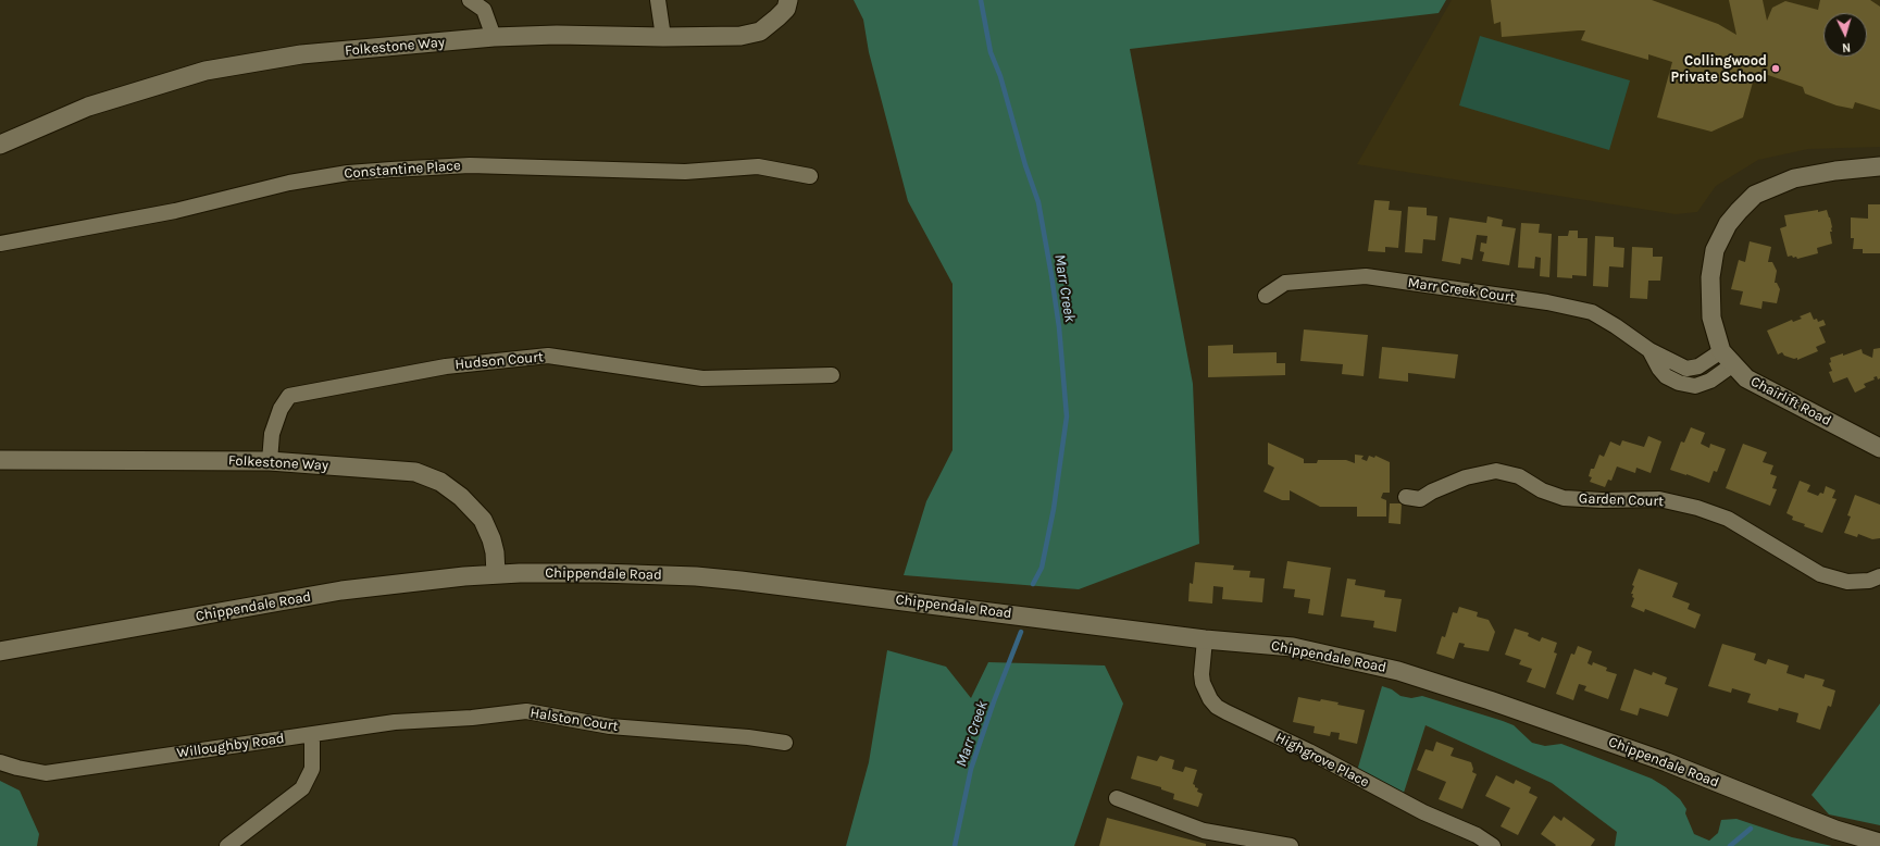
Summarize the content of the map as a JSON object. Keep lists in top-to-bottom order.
{
  "streets": {
    "street": [
      "Folkestone Way",
      "Constantine Place",
      "Marr Creek Court",
      "Hudson Court",
      "Chairlift Road",
      "Garden Court",
      "Chippendale Road",
      "Halston Court",
      "Willoughby Road",
      "Highgrove Place"
    ]
  },
  "crossings": [
    ["Folkestone Way", "Hudson Court"],
    ["Folkestone Way", "Chippendale Road"],
    ["Marr Creek Court", "Chairlift Road"],
    ["Chippendale Road", "Highgrove Place"],
    ["Halston Court", "Willoughby Road"]
  ],
  "water": ["Marr Creek"],
  "places": ["Collingwood Private School"],
  "north": "bottom"
}
